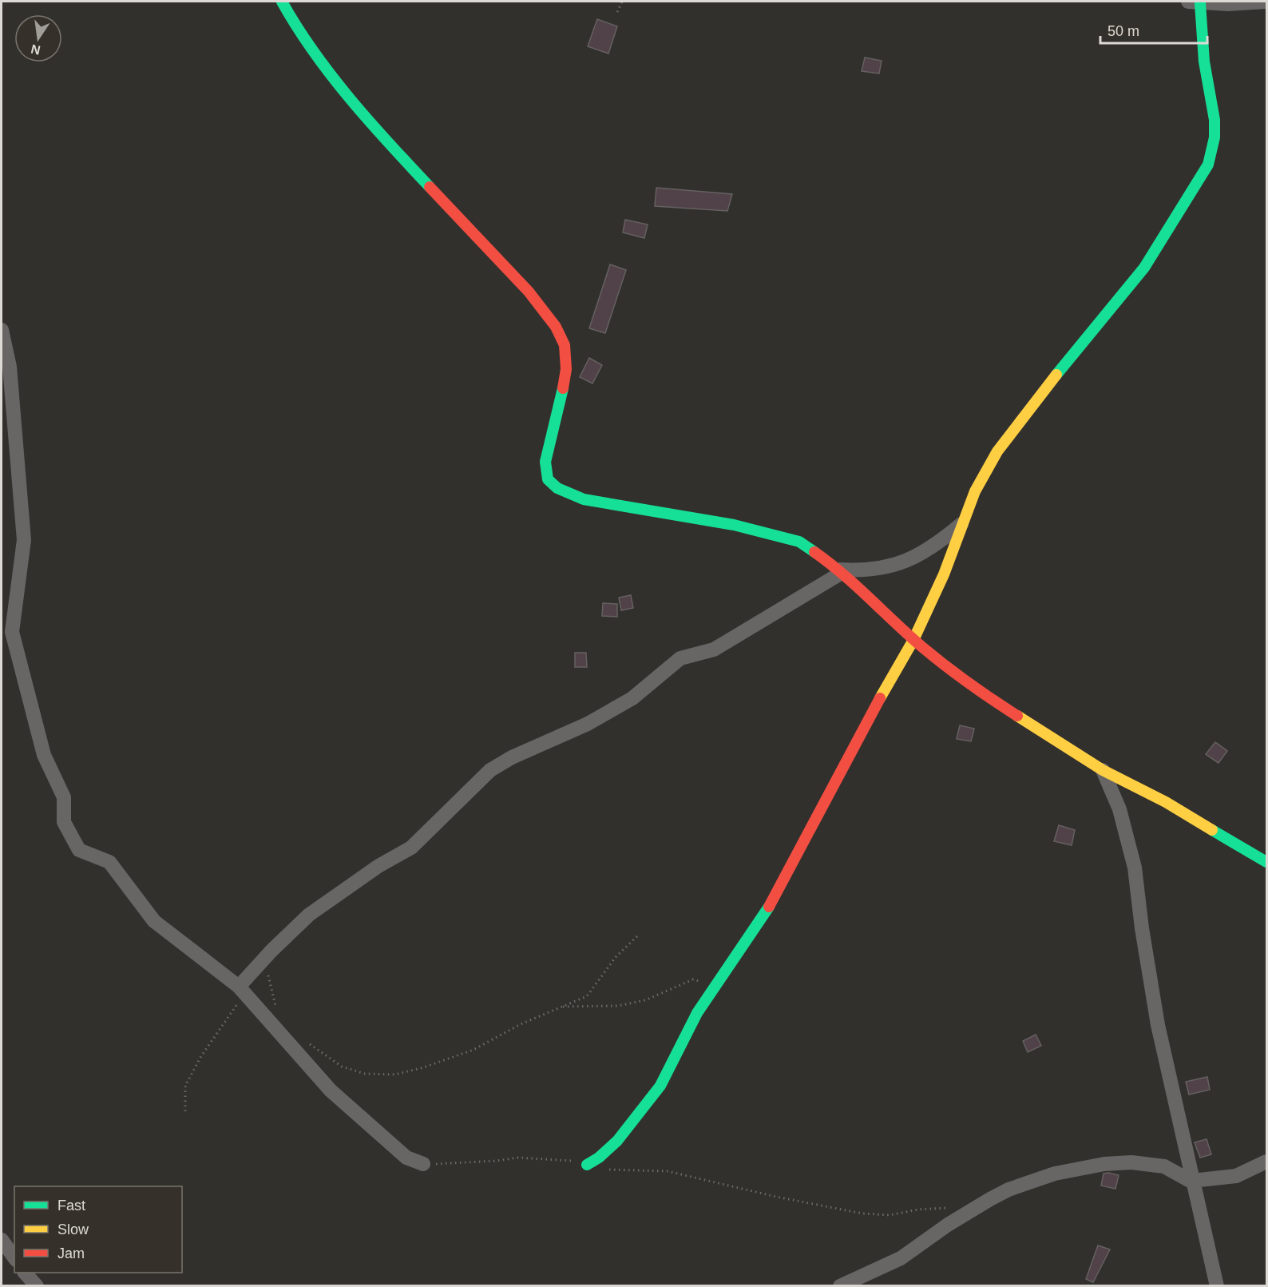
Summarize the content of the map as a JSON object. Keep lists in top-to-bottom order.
{
  "legend": ["Fast", "Slow", "Jam"],
  "scale_bar": "50 m",
  "north": "bottom"
}
